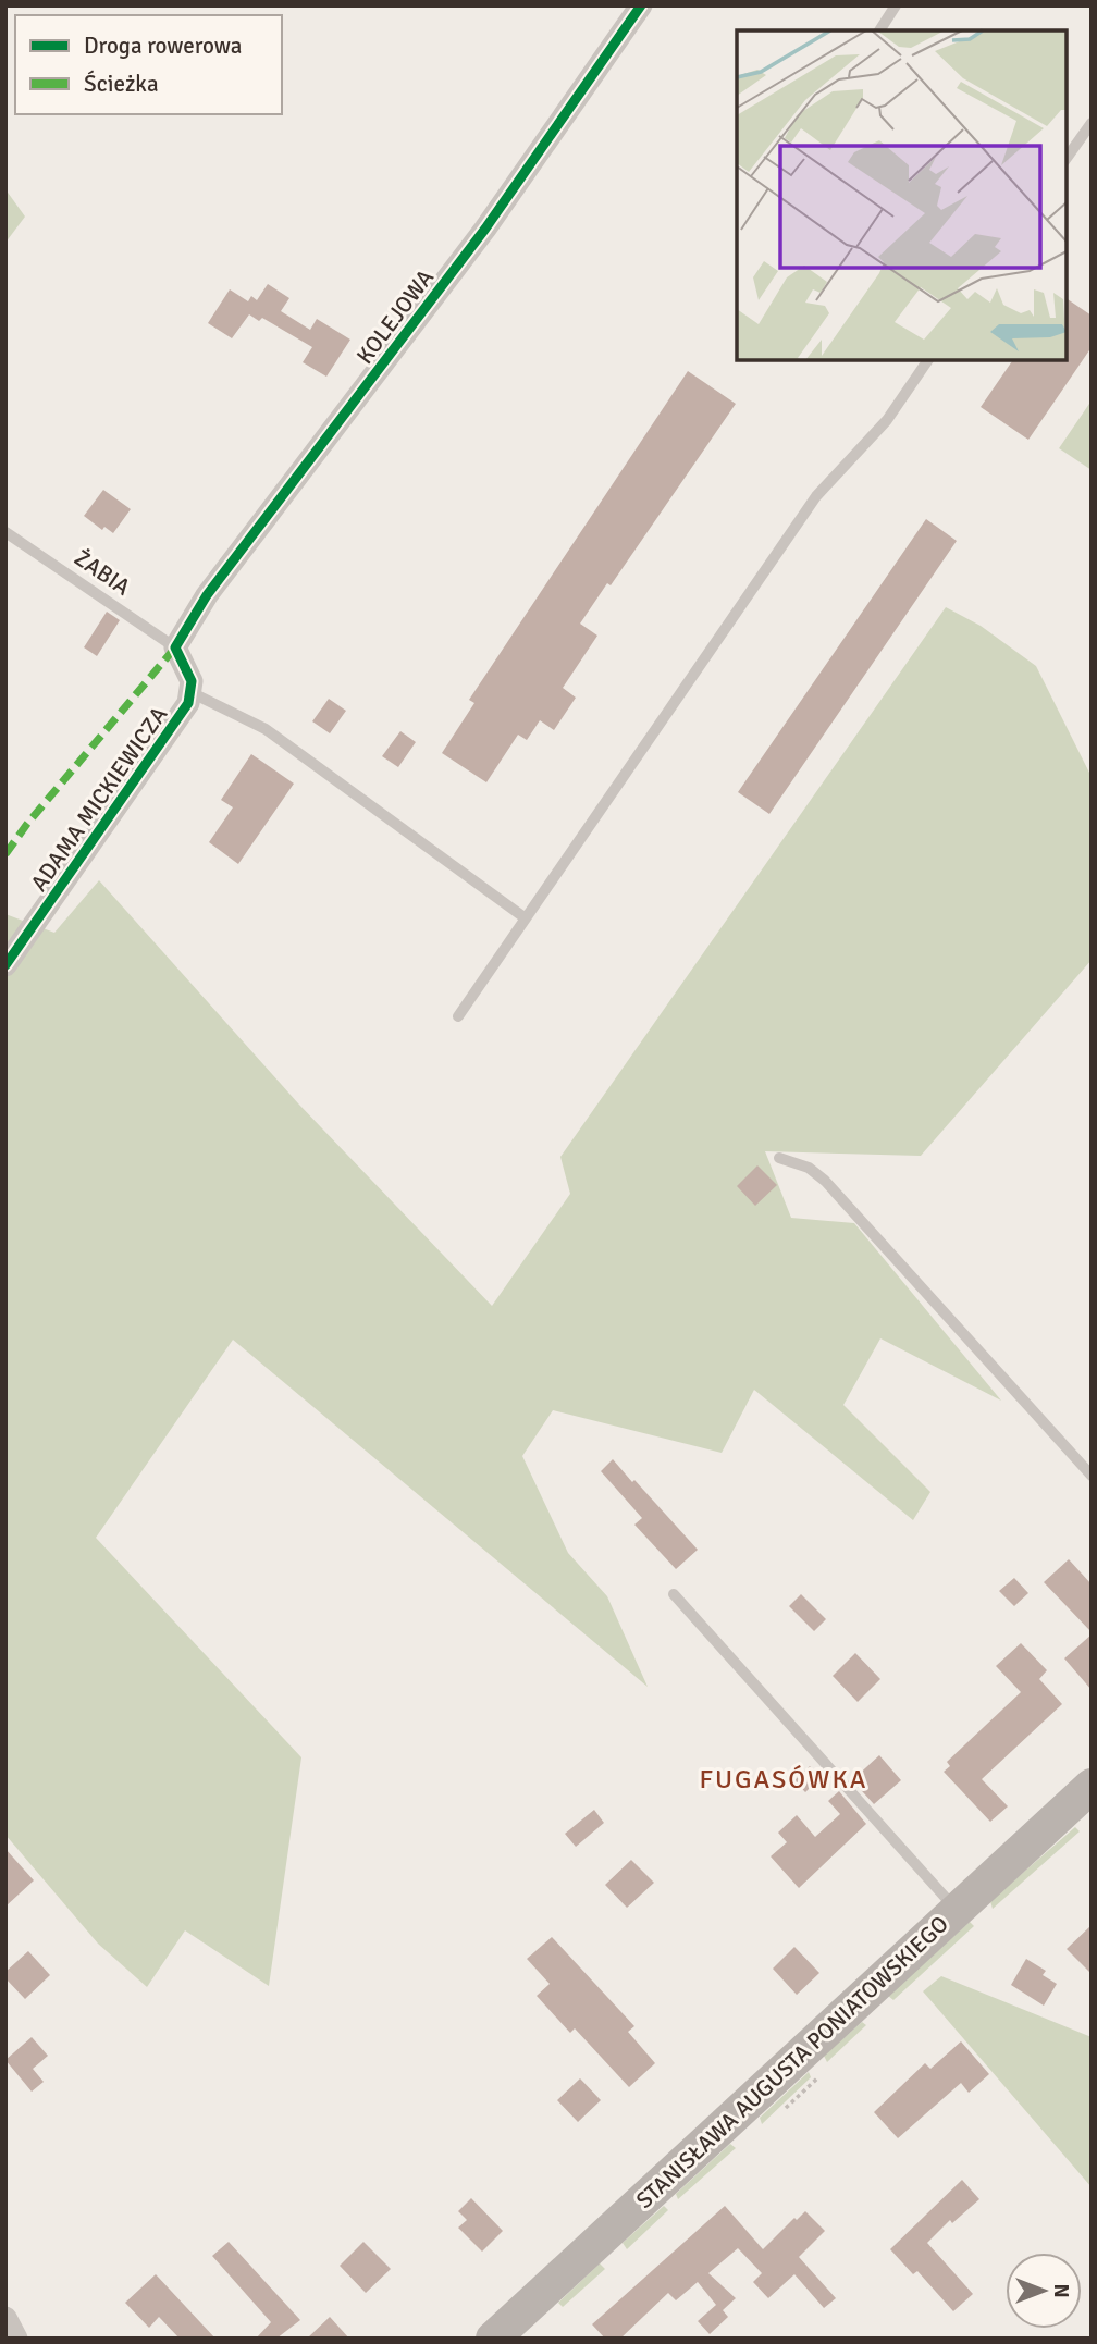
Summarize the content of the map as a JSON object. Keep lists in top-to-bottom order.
{
  "streets": {
    "main road": ["STANISŁAWA AUGUSTA PONIATOWSKIEGO"],
    "street": ["KOLEJOWA", "ADAMA MICKIEWICZA"],
    "lane": ["ŻABIA"]
  },
  "crossings": [
    ["KOLEJOWA", "ŻABIA"],
    ["KOLEJOWA", "ADAMA MICKIEWICZA"],
    ["ŻABIA", "ADAMA MICKIEWICZA"]
  ],
  "districts": ["FUGASÓWKA"],
  "legend": ["Droga rowerowa", "Ścieżka"],
  "north": "right"
}
